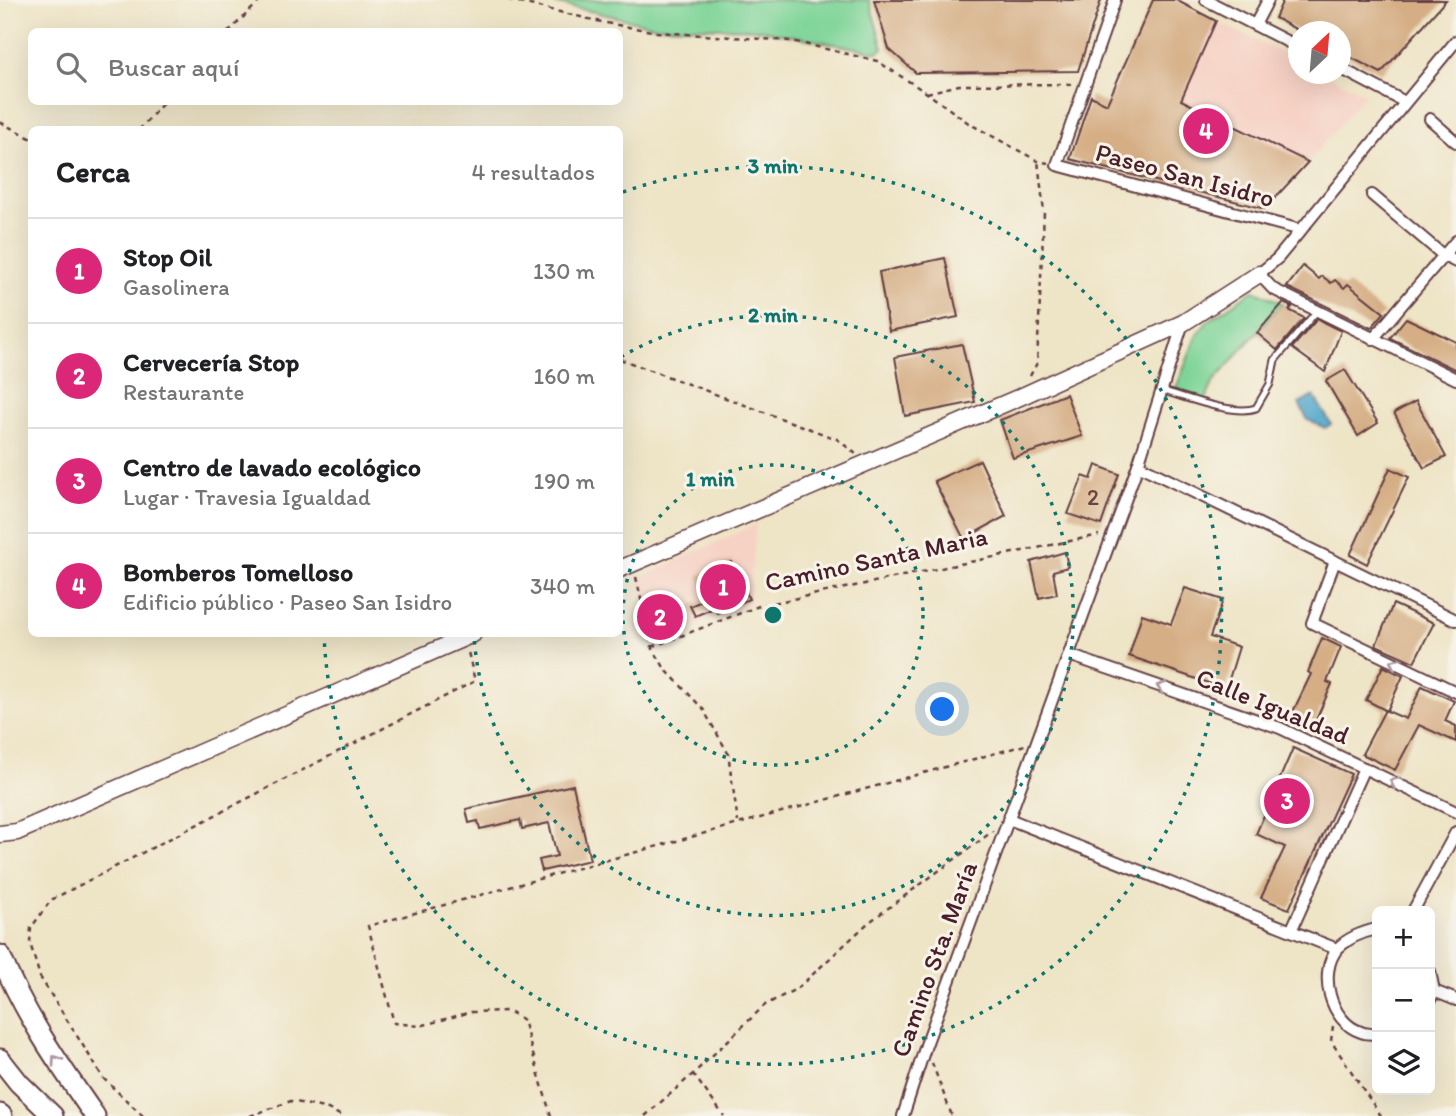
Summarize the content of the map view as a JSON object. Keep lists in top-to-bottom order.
{
  "streets": {
    "street": ["Paseo San Isidro", "Calle Igualdad", "Camino Sta. María"],
    "path": ["Camino Santa Maria"]
  },
  "one_way": ["Calle Igualdad"],
  "house_numbers": ["2"],
  "north": "top right",
  "page": {
    "search": "Buscar aquí",
    "pins": [
      "4",
      "1",
      "2",
      "3"
    ],
    "heading": ["Cerca", "4 resultados"],
    "list": [
      {
        "mark": "1",
        "name": "Stop Oil",
        "note": "Gasolinera",
        "value": "130 m"
      },
      {
        "mark": "2",
        "name": "Cervecería Stop",
        "note": "Restaurante",
        "value": "160 m"
      },
      {
        "mark": "3",
        "name": "Centro de lavado ecológico",
        "note": "Lugar · Travesia Igualdad",
        "value": "190 m"
      },
      {
        "mark": "4",
        "name": "Bomberos Tomelloso",
        "note": "Edificio público · Paseo San Isidro",
        "value": "340 m"
      }
    ],
    "map_buttons": ["+", "−"]
  },
  "rings": ["3 min", "2 min", "1 min"]
}
